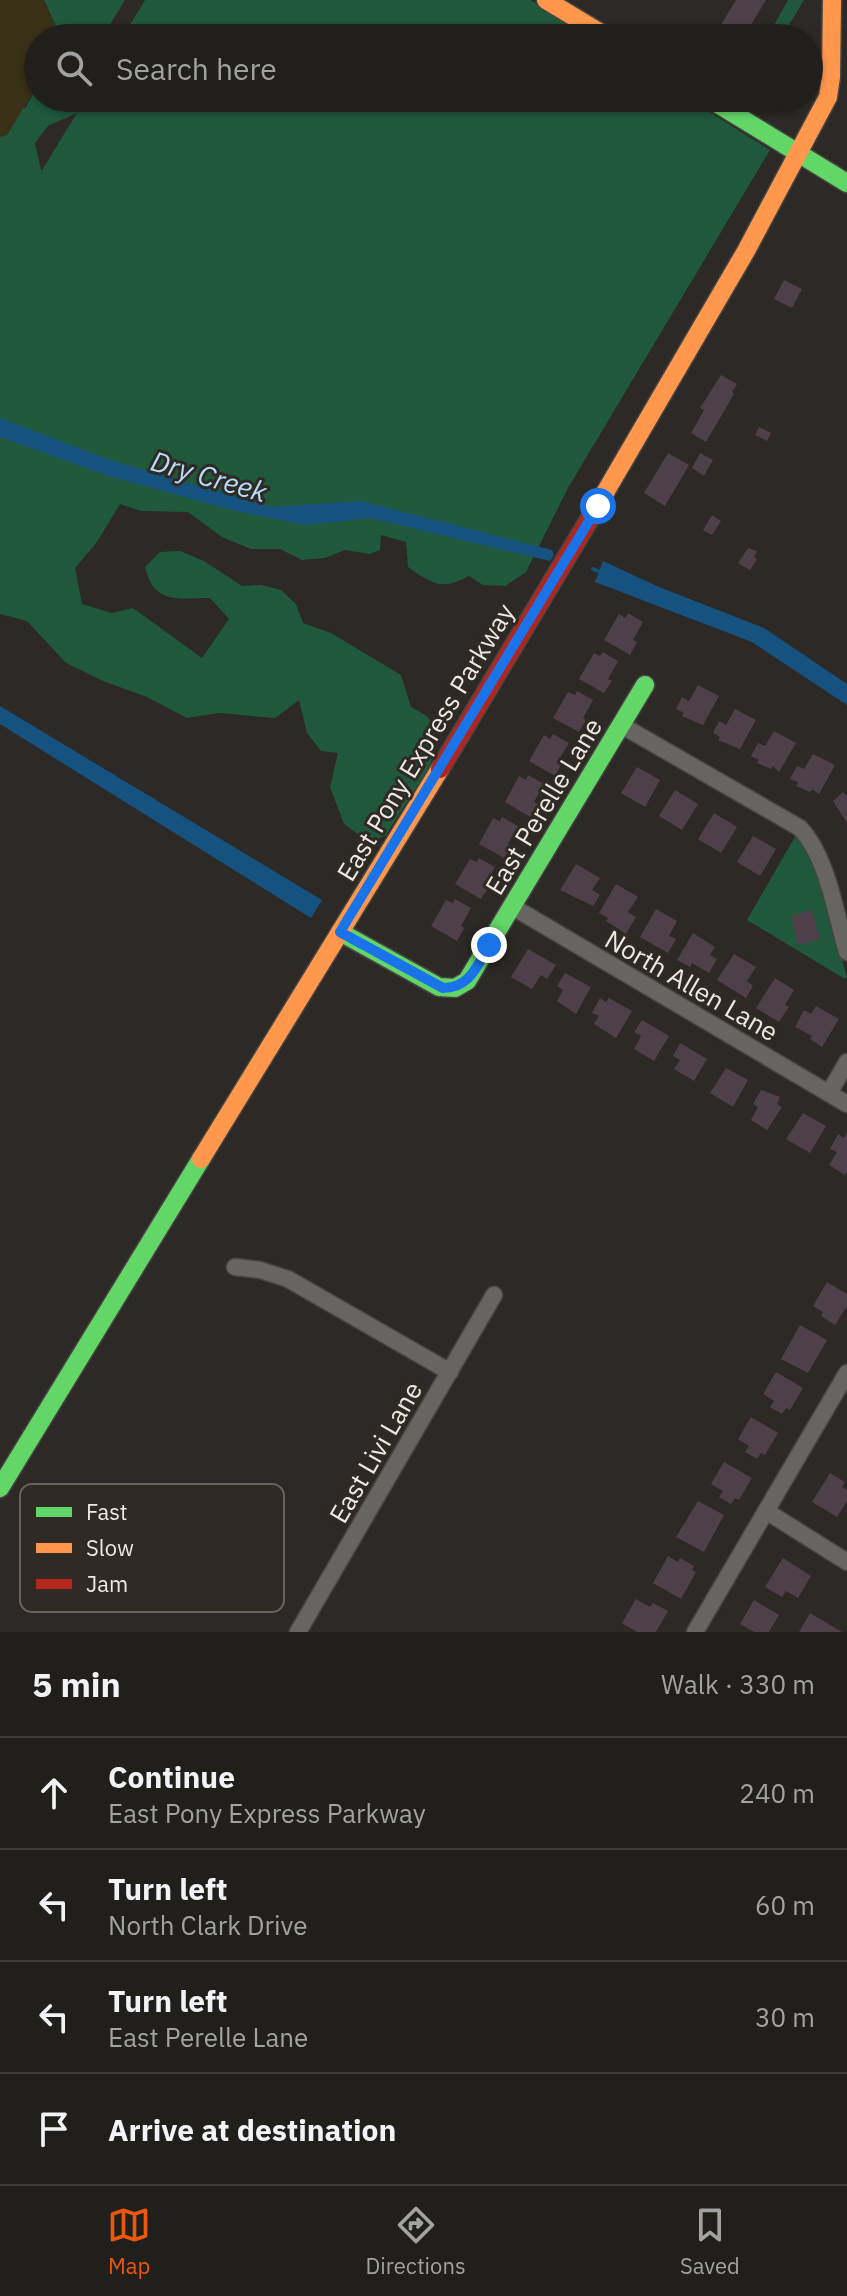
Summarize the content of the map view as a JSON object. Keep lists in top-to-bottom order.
{
  "streets": {
    "street": [
      "East Pony Express Parkway",
      "East Perelle Lane",
      "North Allen Lane",
      "East Livi Lane"
    ]
  },
  "crossings": [
    ["East Pony Express Parkway", "East Perelle Lane"],
    ["East Perelle Lane", "North Allen Lane"]
  ],
  "water": ["Dry Creek"],
  "legend": ["Fast", "Slow", "Jam"],
  "page": {
    "search": "Search here",
    "heading": ["5 min", "Walk · 330 m"],
    "list": [
      ["Continue", "East Pony Express Parkway", "240 m"],
      ["Turn left", "North Clark Drive", "60 m"],
      ["Turn left", "East Perelle Lane", "30 m"],
      "Arrive at destination"
    ],
    "nav": ["Map", "Directions", "Saved"]
  }
}
